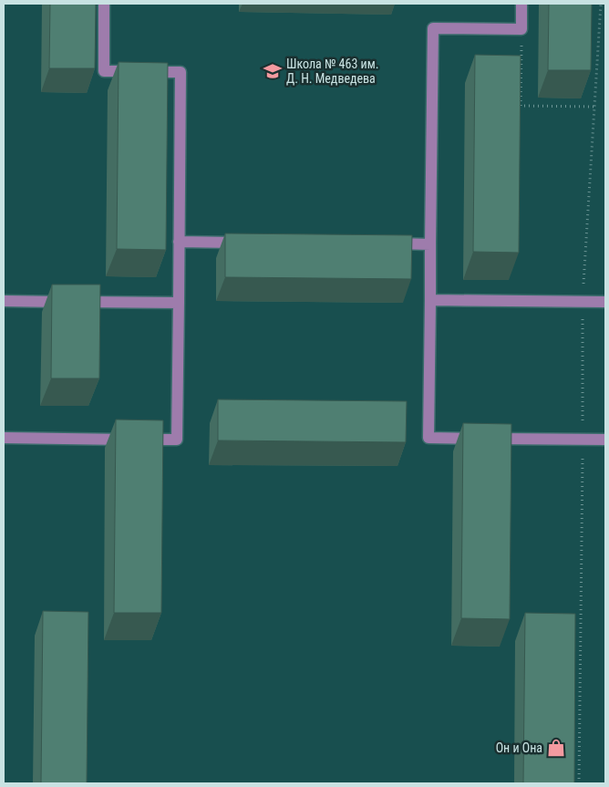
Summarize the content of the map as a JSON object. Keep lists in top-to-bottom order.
{
  "places": {
    "school or university": ["Школа № 463 им. Д. Н. Медведева"],
    "shop": ["Он и Она"]
  }
}
